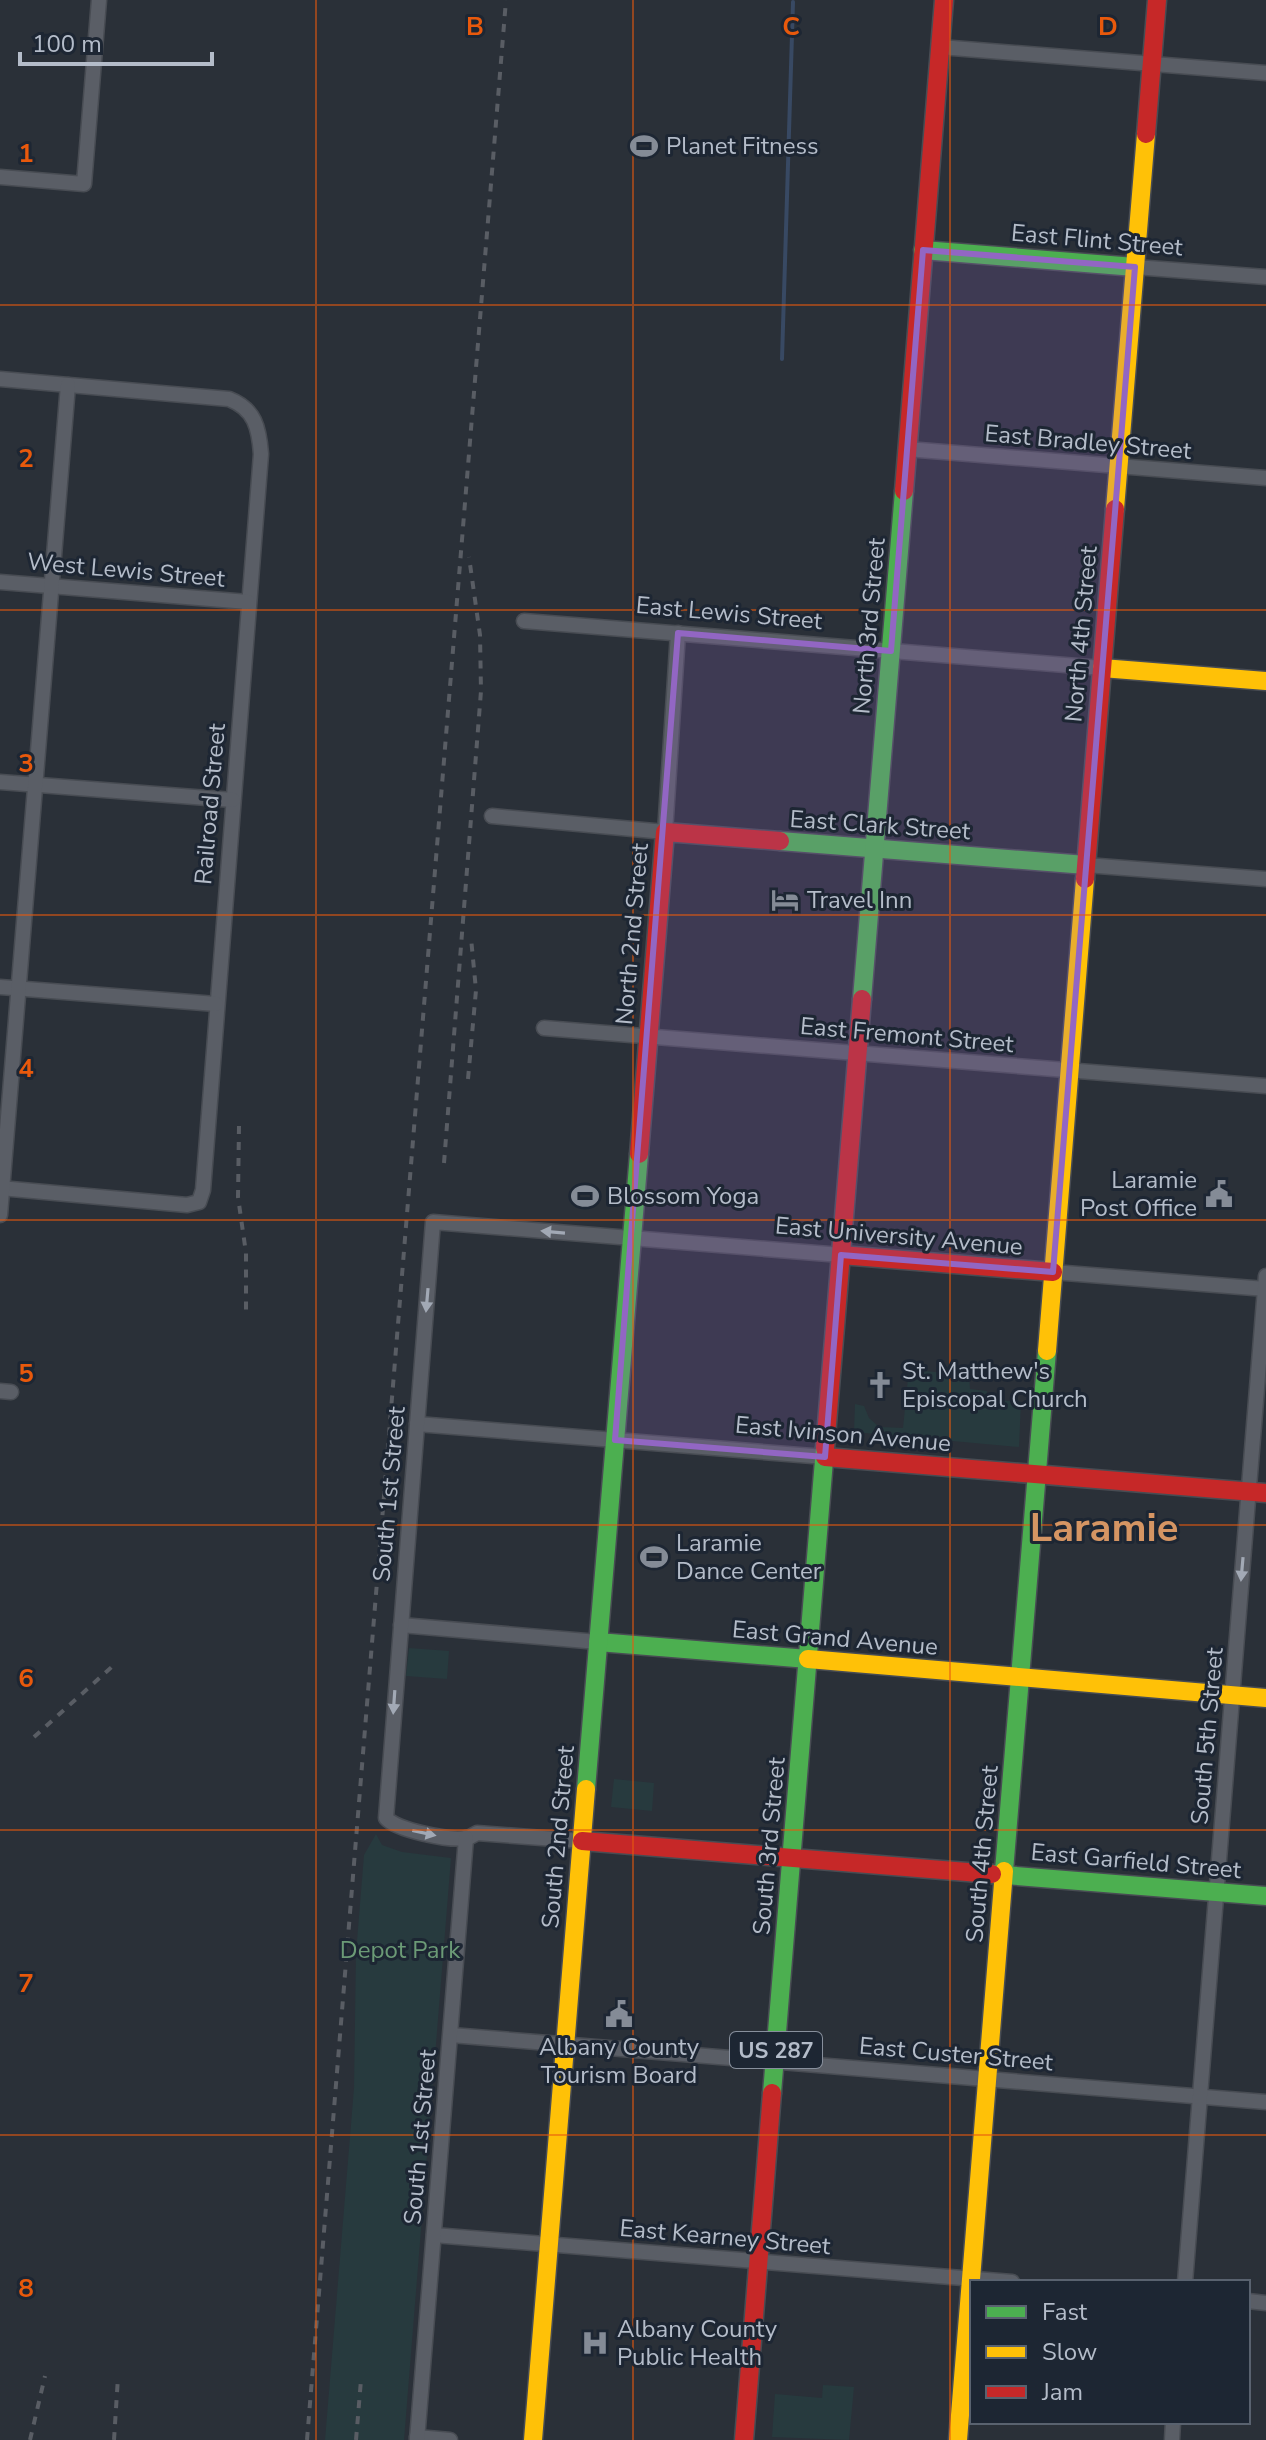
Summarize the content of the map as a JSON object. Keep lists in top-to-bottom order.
{
  "streets": {
    "street": [
      "East Flint Street",
      "East Bradley Street",
      "West Lewis Street",
      "East Lewis Street",
      "North 3rd Street",
      "North 4th Street",
      "Railroad Street",
      "East Clark Street",
      "North 2nd Street",
      "East Fremont Street",
      "East University Avenue",
      "East Ivinson Avenue",
      "South 1st Street",
      "East Grand Avenue",
      "South 5th Street",
      "South 2nd Street",
      "South 3rd Street",
      "South 4th Street",
      "East Garfield Street",
      "US 287",
      "East Custer Street",
      "East Kearney Street"
    ]
  },
  "crossings": [
    ["East Flint Street", "North 3rd Street"],
    ["East Flint Street", "North 4th Street"],
    ["East Bradley Street", "North 3rd Street"],
    ["East Bradley Street", "North 4th Street"],
    ["West Lewis Street", "Railroad Street"],
    ["East Lewis Street", "North 3rd Street"],
    ["East Lewis Street", "North 4th Street"],
    ["East Lewis Street", "North 2nd Street"],
    ["North 3rd Street", "East Clark Street"],
    ["North 3rd Street", "East Fremont Street"],
    ["North 3rd Street", "East University Avenue"],
    ["North 3rd Street", "South 3rd Street"],
    ["North 4th Street", "East Clark Street"],
    ["North 4th Street", "East Fremont Street"],
    ["North 4th Street", "East University Avenue"],
    ["North 4th Street", "South 4th Street"],
    ["East Clark Street", "North 2nd Street"],
    ["North 2nd Street", "East Fremont Street"],
    ["North 2nd Street", "East University Avenue"],
    ["North 2nd Street", "South 2nd Street"],
    ["East University Avenue", "South 1st Street"],
    ["East University Avenue", "South 5th Street"],
    ["East University Avenue", "South 2nd Street"],
    ["East University Avenue", "South 3rd Street"],
    ["East University Avenue", "South 4th Street"],
    ["East Ivinson Avenue", "South 1st Street"],
    ["East Ivinson Avenue", "South 5th Street"],
    ["East Ivinson Avenue", "South 2nd Street"],
    ["East Ivinson Avenue", "South 3rd Street"],
    ["East Ivinson Avenue", "South 4th Street"],
    ["South 1st Street", "East Grand Avenue"],
    ["South 1st Street", "East Garfield Street"],
    ["South 1st Street", "East Custer Street"],
    ["South 1st Street", "East Kearney Street"],
    ["East Grand Avenue", "South 5th Street"],
    ["East Grand Avenue", "South 2nd Street"],
    ["East Grand Avenue", "South 3rd Street"],
    ["East Grand Avenue", "South 4th Street"],
    ["South 5th Street", "East Garfield Street"],
    ["South 5th Street", "East Custer Street"],
    ["South 2nd Street", "East Garfield Street"],
    ["South 2nd Street", "East Custer Street"],
    ["South 2nd Street", "East Kearney Street"],
    ["South 3rd Street", "East Garfield Street"],
    ["South 3rd Street", "East Custer Street"],
    ["South 3rd Street", "East Kearney Street"],
    ["South 4th Street", "East Garfield Street"],
    ["South 4th Street", "East Custer Street"],
    ["South 4th Street", "East Kearney Street"]
  ],
  "districts": ["Laramie"],
  "parks": ["Depot Park"],
  "places": {
    "sports": ["Planet Fitness", "Blossom Yoga", "Laramie Dance Center"],
    "hotel": ["Travel Inn"],
    "public building": ["Laramie Post Office", "Albany County Tourism Board"],
    "church": ["St. Matthew's Episcopal Church"],
    "hospital": ["Albany County Public Health"]
  },
  "legend": ["Fast", "Slow", "Jam"],
  "scale_bar": "100 m",
  "grid": {
    "columns": ["B", "C", "D"],
    "rows": [
      "1",
      "2",
      "3",
      "4",
      "5",
      "6",
      "7",
      "8"
    ]
  }
}
